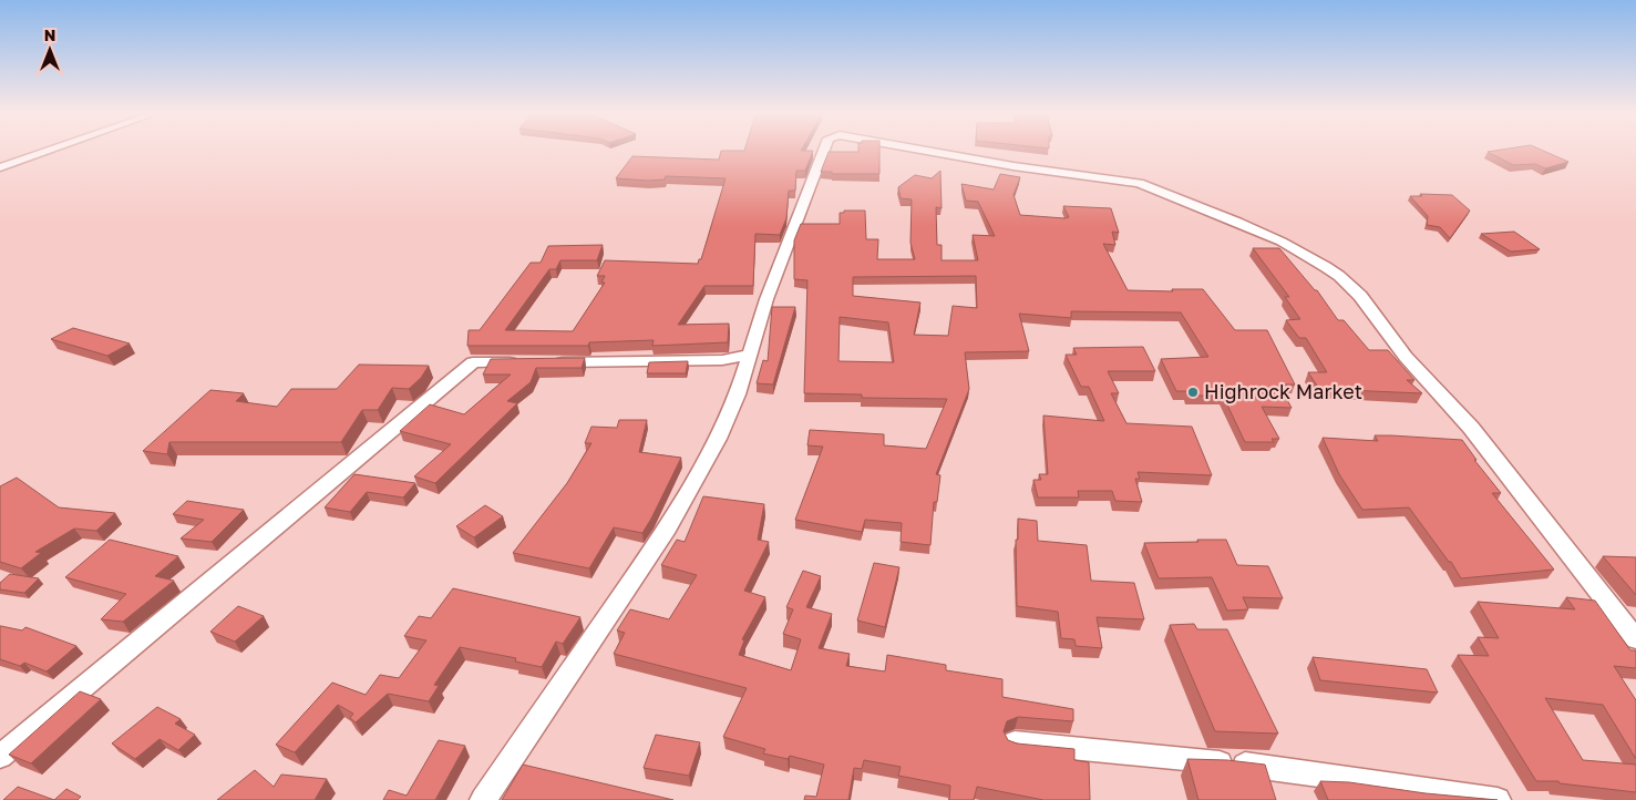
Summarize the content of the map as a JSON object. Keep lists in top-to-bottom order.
{
  "places": ["Highrock Market"],
  "north": "top"
}
